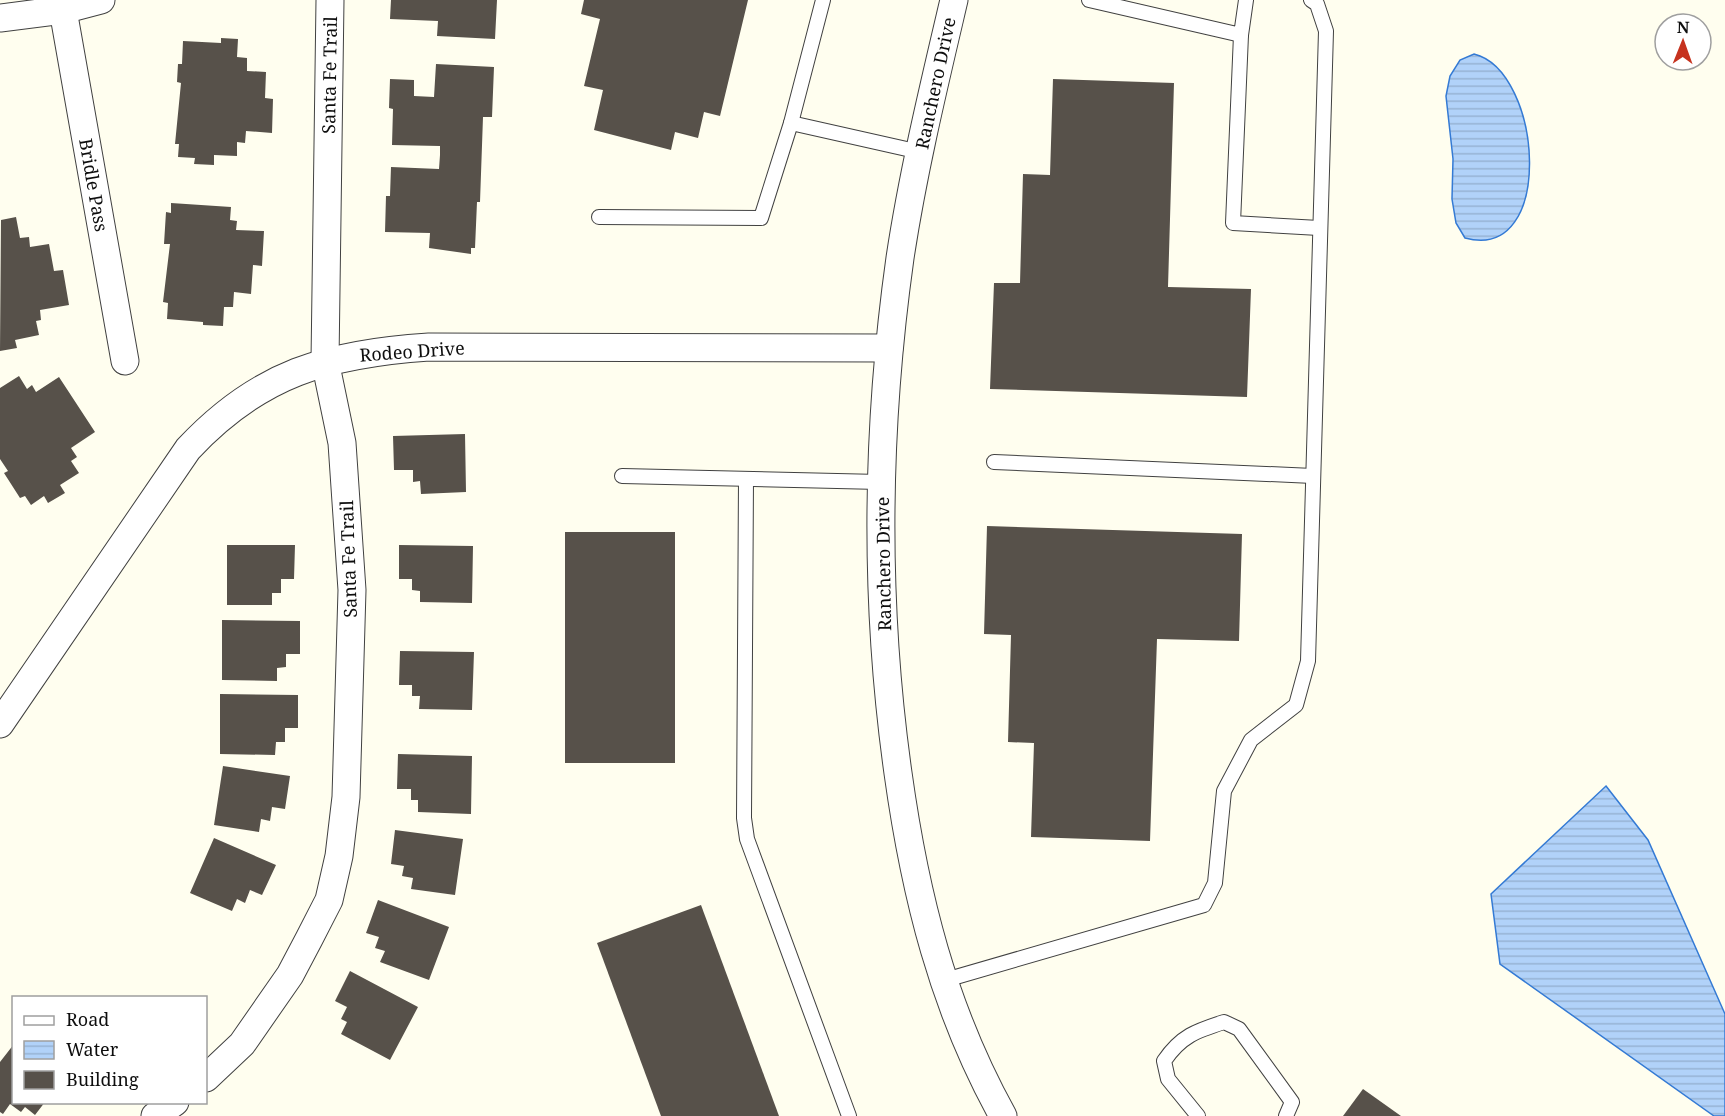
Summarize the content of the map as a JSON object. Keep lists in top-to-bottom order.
{
  "streets": {
    "street": [
      "Santa Fe Trail",
      "Ranchero Drive",
      "Bridle Pass",
      "Rodeo Drive"
    ]
  },
  "crossings": [
    ["Santa Fe Trail", "Rodeo Drive"],
    ["Ranchero Drive", "Rodeo Drive"]
  ],
  "legend": ["Road", "Water", "Building"],
  "north": "top"
}
